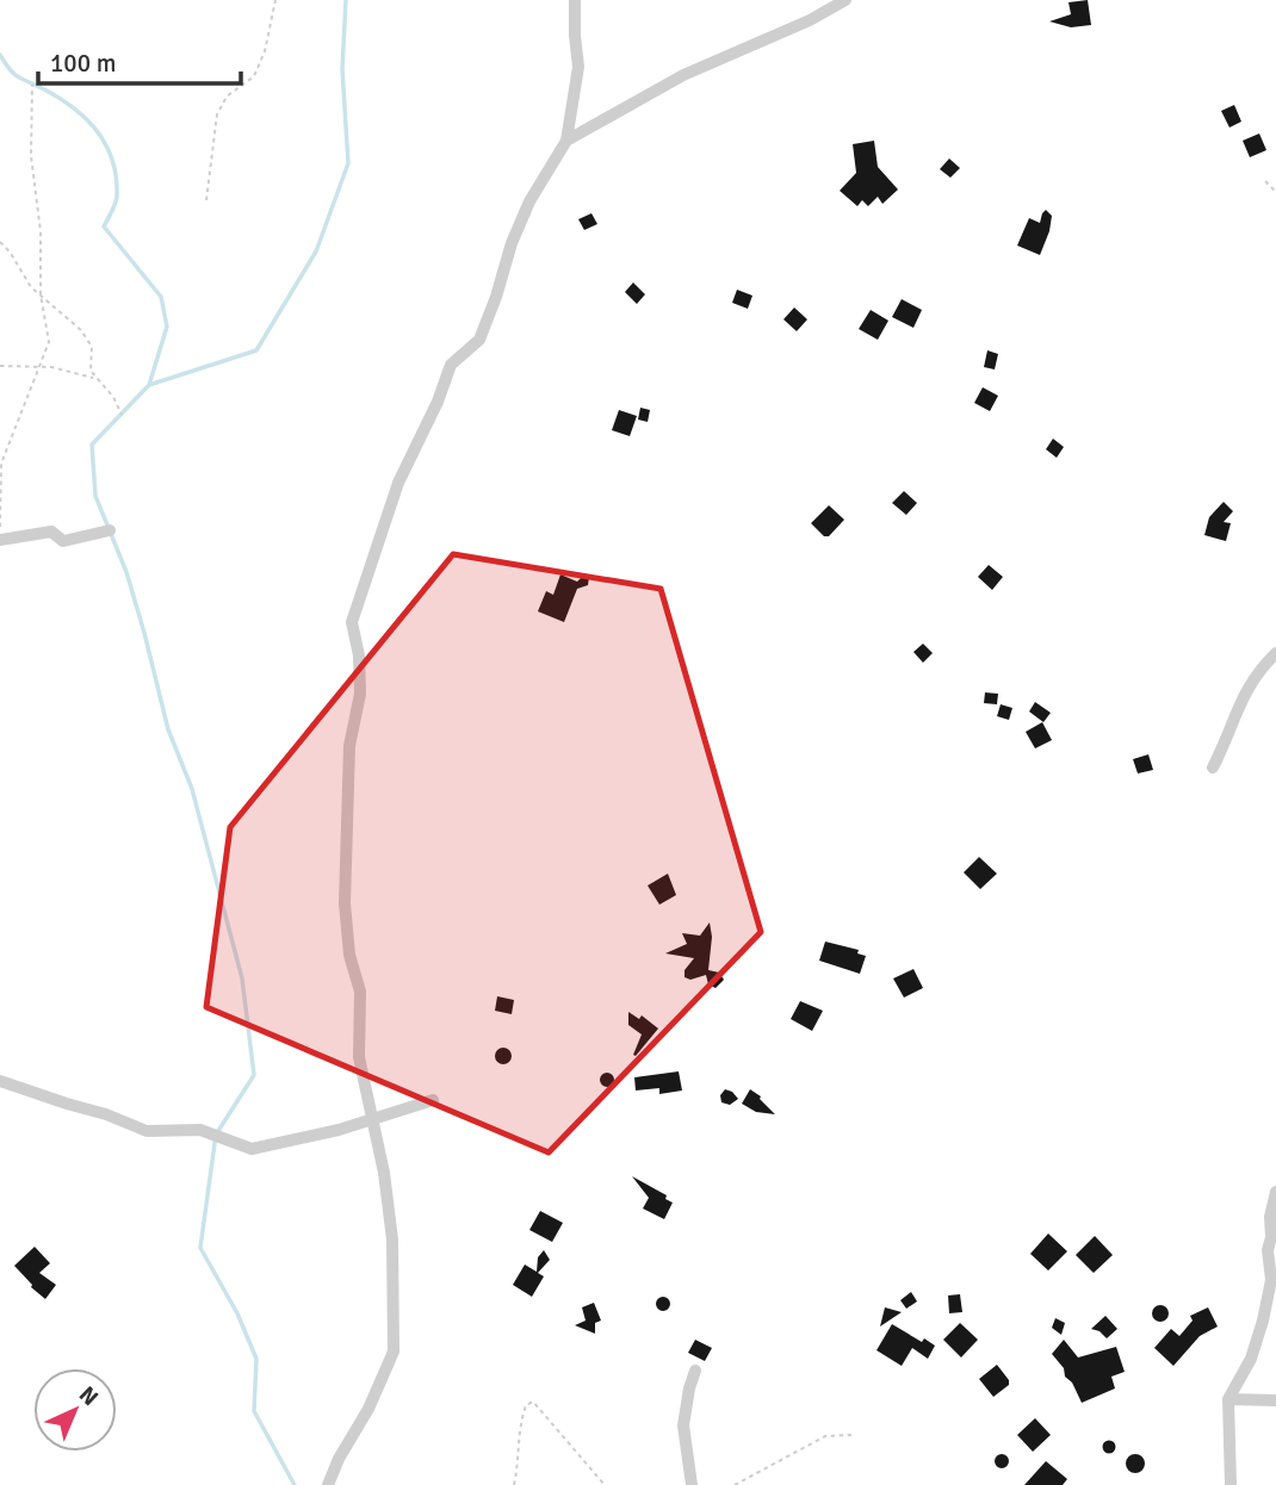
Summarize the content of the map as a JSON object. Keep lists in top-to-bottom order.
{
  "scale_bar": "100 m",
  "north": "top right"
}
